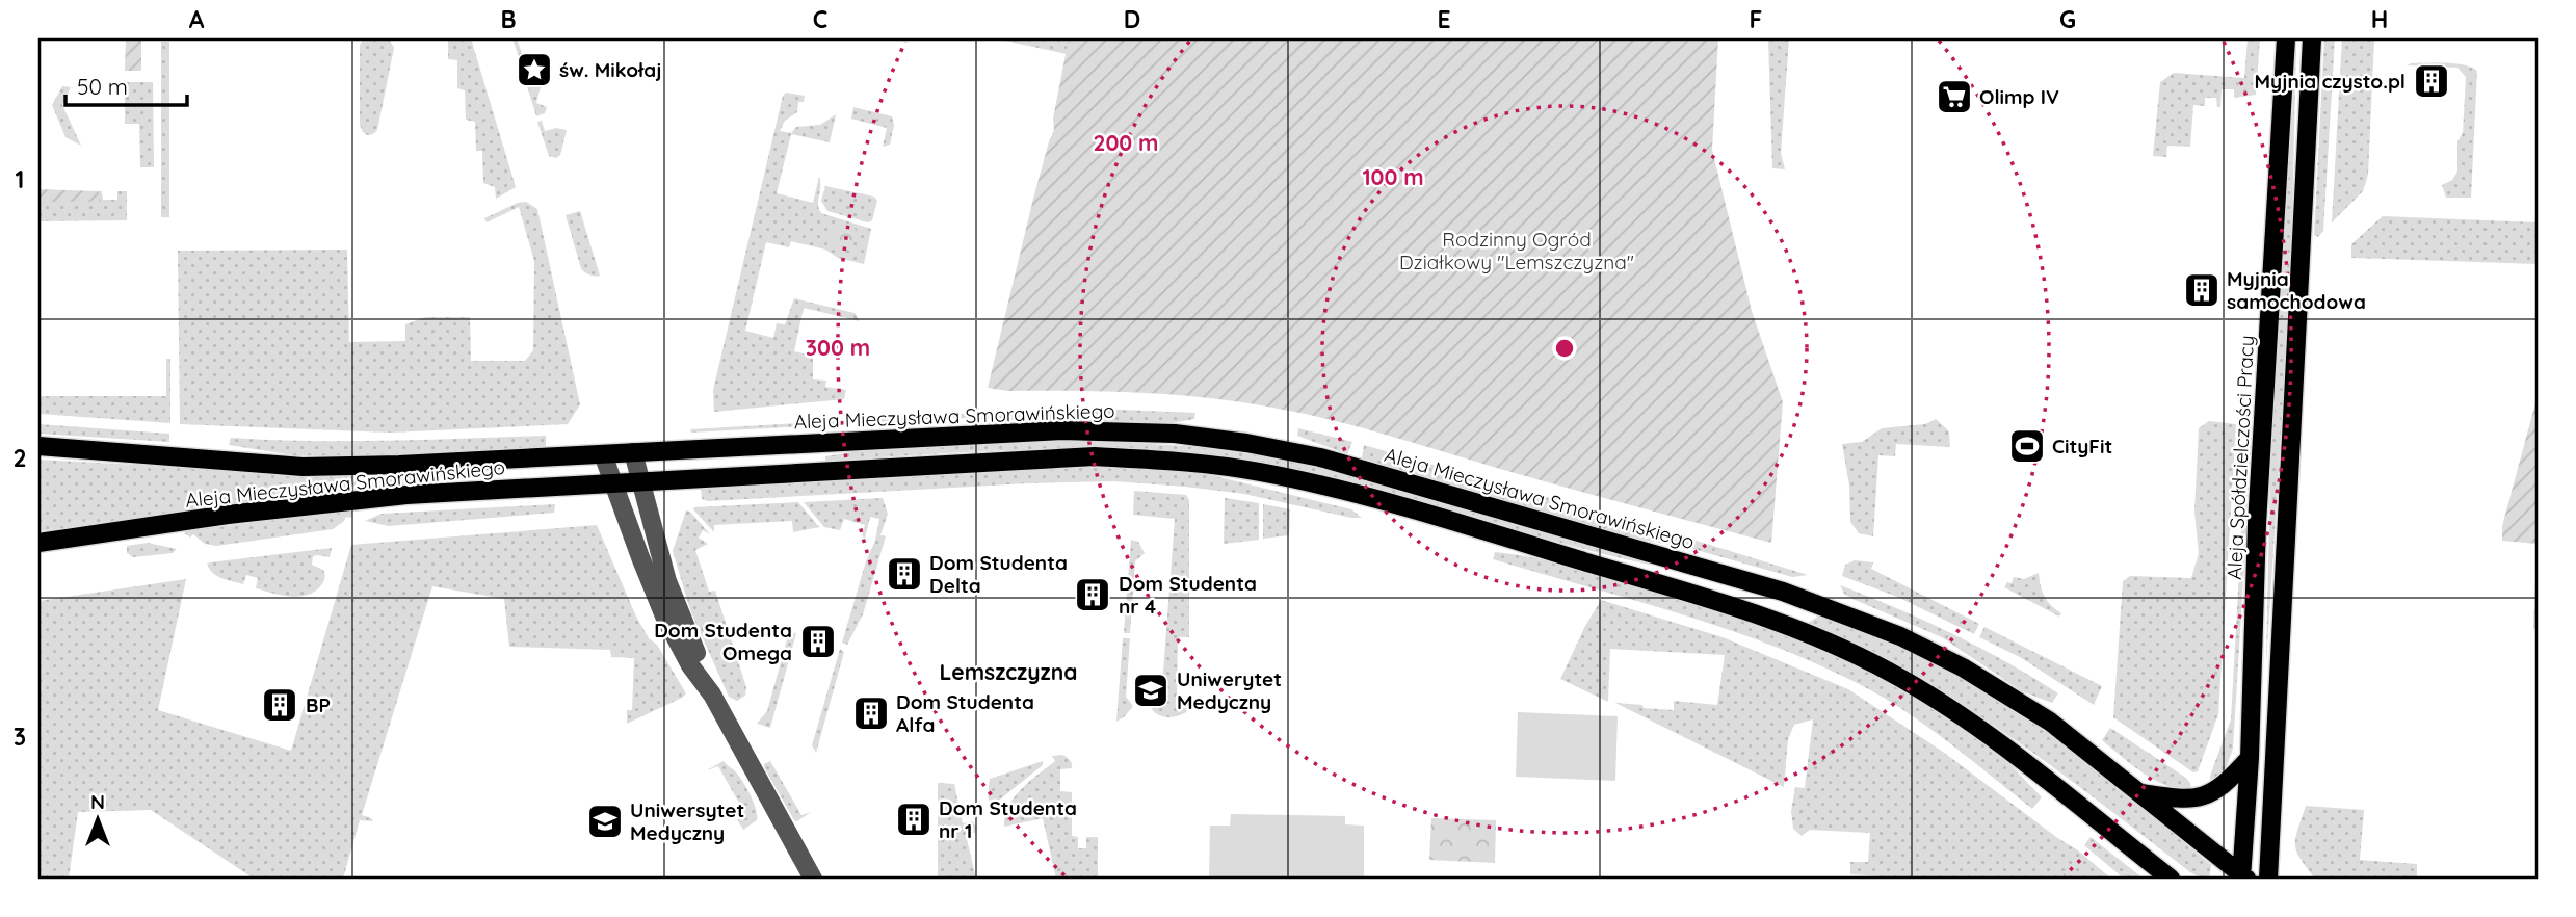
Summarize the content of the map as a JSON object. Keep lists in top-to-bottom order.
{
  "streets": {
    "main road": ["Aleja Mieczysława Smorawińskiego", "Aleja Spółdzielczości Pracy"]
  },
  "crossings": [
    ["Aleja Mieczysława Smorawińskiego", "Aleja Spółdzielczości Pracy"]
  ],
  "districts": ["Lemszczyzna"],
  "parks": ["Rodzinny Ogród Działkowy \"Lemszczyzna\""],
  "places": {
    "place": ["św. Mikołaj"],
    "building": [
      "Myjnia czysto.pl",
      "Myjnia samochodowa",
      "Dom Studenta Delta",
      "Dom Studenta nr 4",
      "Dom Studenta Omega",
      "BP",
      "Dom Studenta Alfa",
      "Dom Studenta nr 1"
    ],
    "supermarket": ["Olimp IV"],
    "sports": ["CityFit"],
    "school or university": ["Uniwerytet Medyczny", "Uniwersytet Medyczny"]
  },
  "scale_bar": "50 m",
  "north": "top",
  "grid": {
    "columns": [
      "A",
      "B",
      "C",
      "D",
      "E",
      "F",
      "G",
      "H"
    ],
    "rows": ["1", "2", "3"]
  },
  "rings": ["200 m", "100 m", "300 m"]
}
